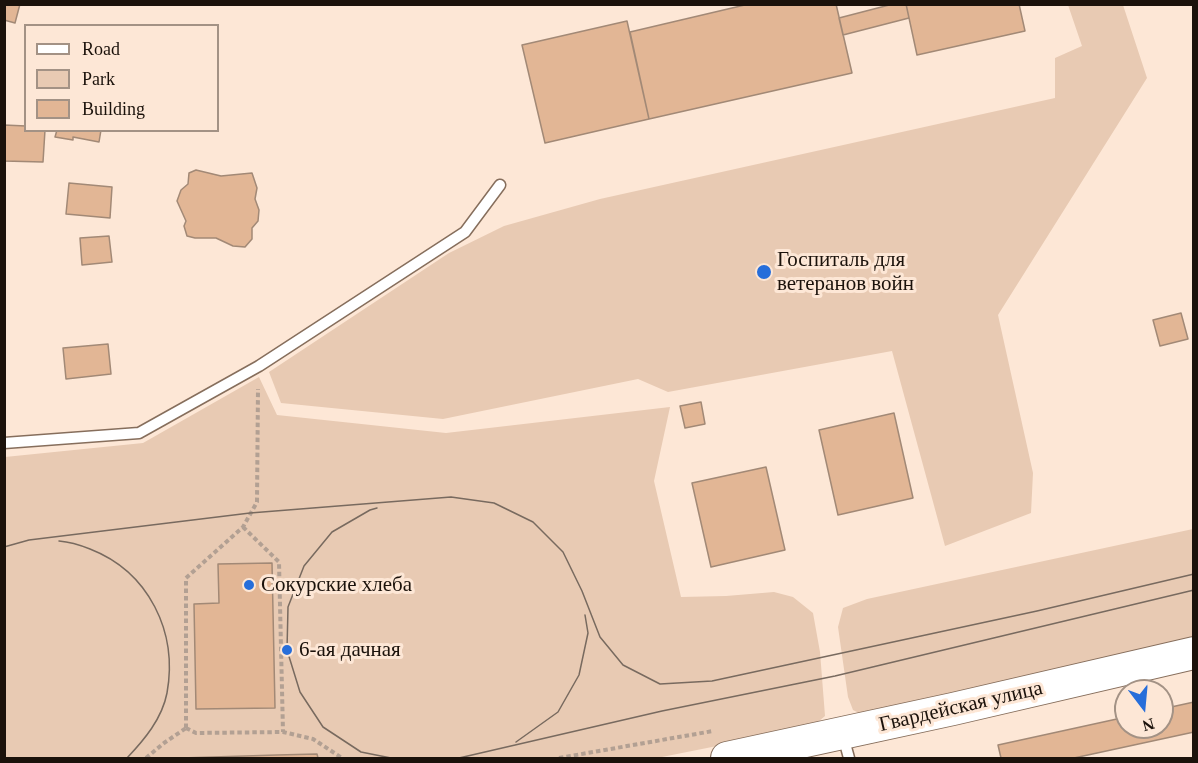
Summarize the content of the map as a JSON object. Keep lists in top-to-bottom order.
{
  "streets": {
    "street": ["Гвардейская улица"]
  },
  "places": ["Госпиталь для ветеранов войн", "Сокурские хлеба", "6-ая дачная"],
  "legend": ["Road", "Park", "Building"],
  "north": "bottom"
}
